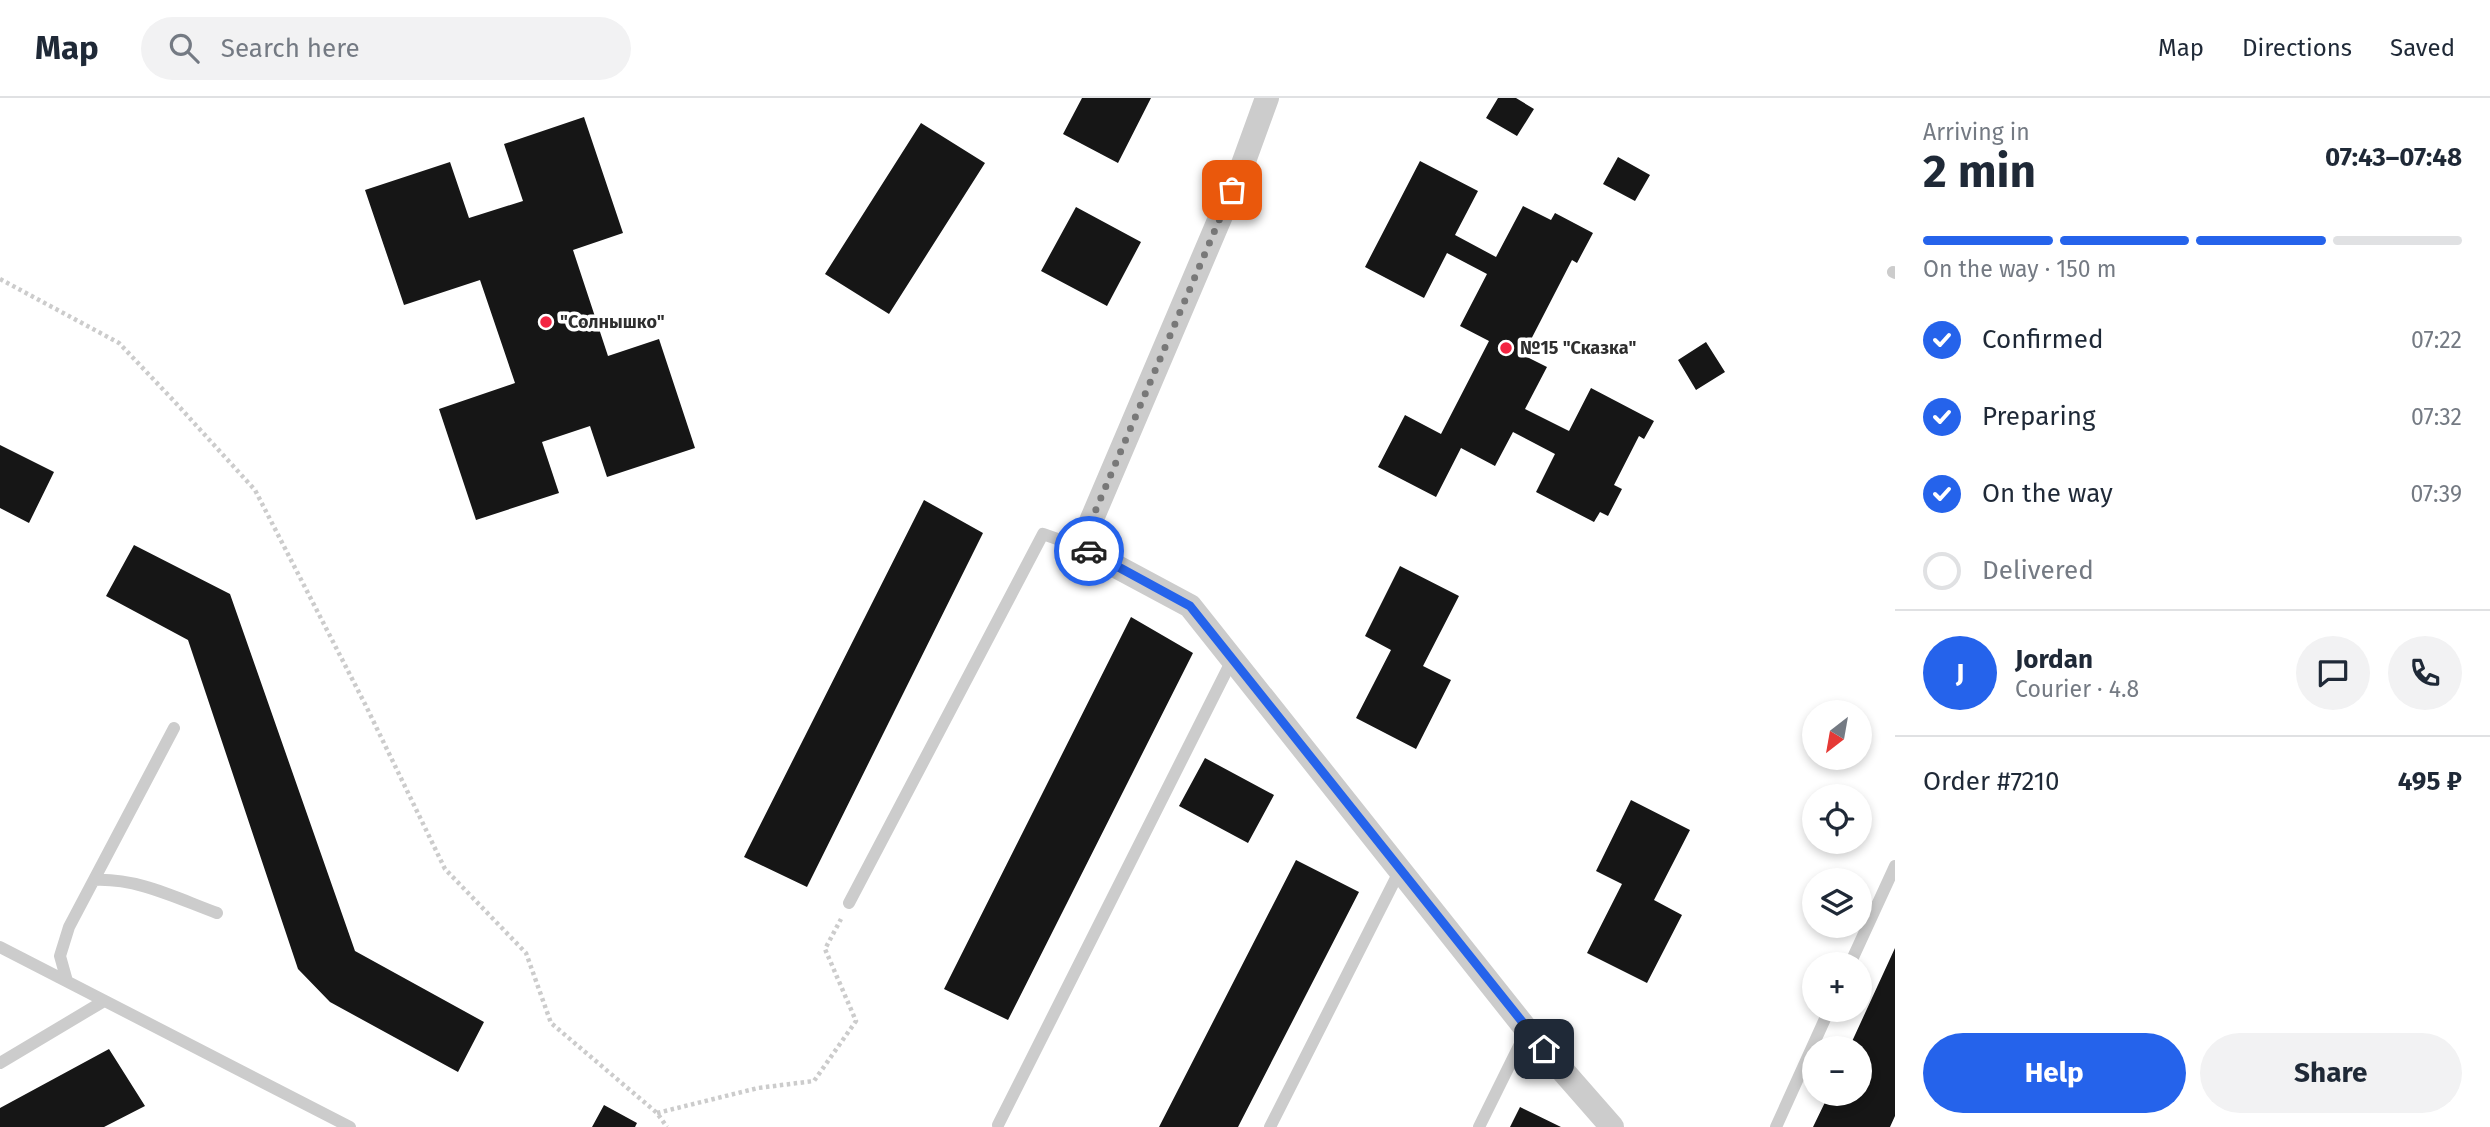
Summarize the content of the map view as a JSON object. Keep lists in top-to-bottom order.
{
  "places": ["\"Солнышко\"", "№15 \"Сказка\""],
  "north": "bottom left",
  "page": {
    "header": "Map",
    "search": "Search here",
    "nav": ["Map", "Directions", "Saved"],
    "heading": ["2 min", "Arriving in", "07:43–07:48"],
    "panel": [
      "Jordan",
      "Courier · 4.8",
      "Order #7210",
      "495 ₽"
    ],
    "bar": "On the way · 150 m",
    "list": [
      ["Confirmed", "07:22"],
      ["Preparing", "07:32"],
      ["On the way", "07:39"],
      "Delivered"
    ],
    "round": "J",
    "map_buttons": ["+", "−"],
    "buttons": ["Help", "Share"]
  }
}
